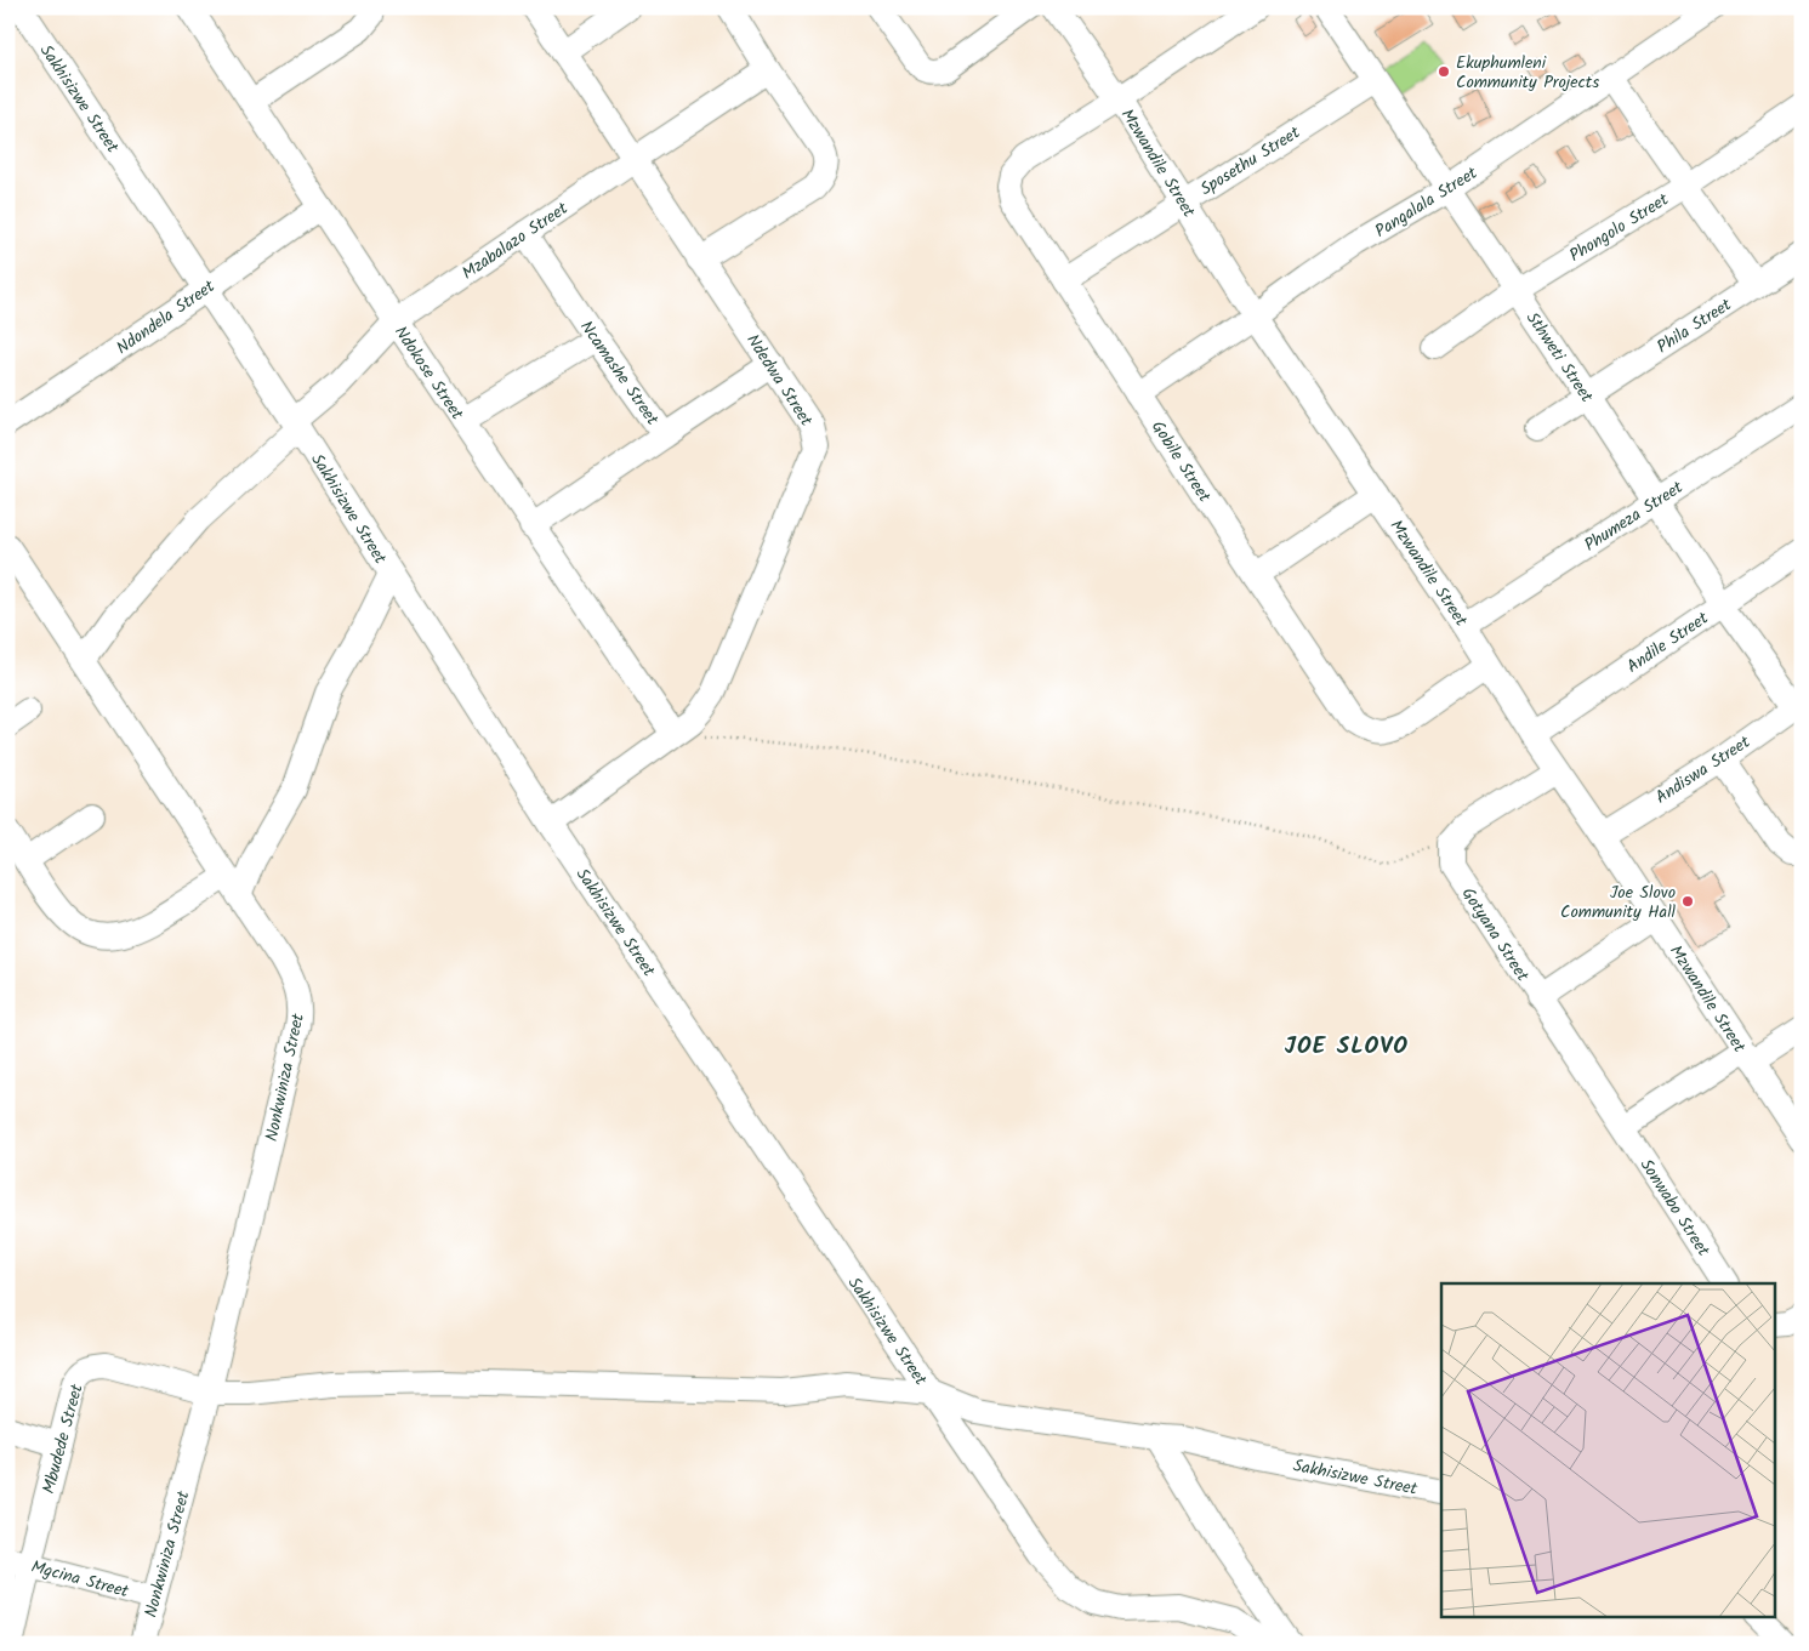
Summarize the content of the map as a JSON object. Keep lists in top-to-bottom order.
{
  "streets": {
    "street": [
      "Sakhisizwe Street",
      "Sposethu Street",
      "Mzwandile Street",
      "Pangalala Street",
      "Phongolo Street",
      "Mzabalazo Street",
      "Ndondela Street",
      "Phila Street",
      "Sthweti Street",
      "Ndokose Street",
      "Ncamashe Street",
      "Ndedwa Street",
      "Gobile Street",
      "Phumeza Street",
      "Andile Street",
      "Andiswa Street",
      "Gotyana Street",
      "Nonkwiniza Street",
      "Sonwabo Street",
      "Mbudede Street",
      "Mgcina Street"
    ]
  },
  "crossings": [
    ["Sakhisizwe Street", "Mzabalazo Street"],
    ["Sakhisizwe Street", "Ndondela Street"],
    ["Sakhisizwe Street", "Ndedwa Street"],
    ["Sposethu Street", "Mzwandile Street"],
    ["Sposethu Street", "Sthweti Street"],
    ["Sposethu Street", "Gobile Street"],
    ["Mzwandile Street", "Pangalala Street"],
    ["Mzwandile Street", "Gobile Street"],
    ["Mzwandile Street", "Phumeza Street"],
    ["Mzwandile Street", "Andile Street"],
    ["Mzwandile Street", "Andiswa Street"],
    ["Pangalala Street", "Sthweti Street"],
    ["Pangalala Street", "Gobile Street"],
    ["Phongolo Street", "Sthweti Street"],
    ["Mzabalazo Street", "Ndokose Street"],
    ["Mzabalazo Street", "Ncamashe Street"],
    ["Mzabalazo Street", "Ndedwa Street"],
    ["Mzabalazo Street", "Nonkwiniza Street"],
    ["Ndondela Street", "Ndokose Street"],
    ["Phila Street", "Sthweti Street"],
    ["Sthweti Street", "Phumeza Street"],
    ["Sthweti Street", "Andile Street"],
    ["Sthweti Street", "Andiswa Street"],
    ["Ndokose Street", "Ndedwa Street"],
    ["Ncamashe Street", "Ndedwa Street"],
    ["Gotyana Street", "Sonwabo Street"],
    ["Nonkwiniza Street", "Mbudede Street"],
    ["Nonkwiniza Street", "Mgcina Street"],
    ["Mbudede Street", "Mgcina Street"]
  ],
  "districts": ["JOE SLOVO"],
  "places": ["Ekuphumleni Community Projects", "Joe Slovo Community Hall"]
}
